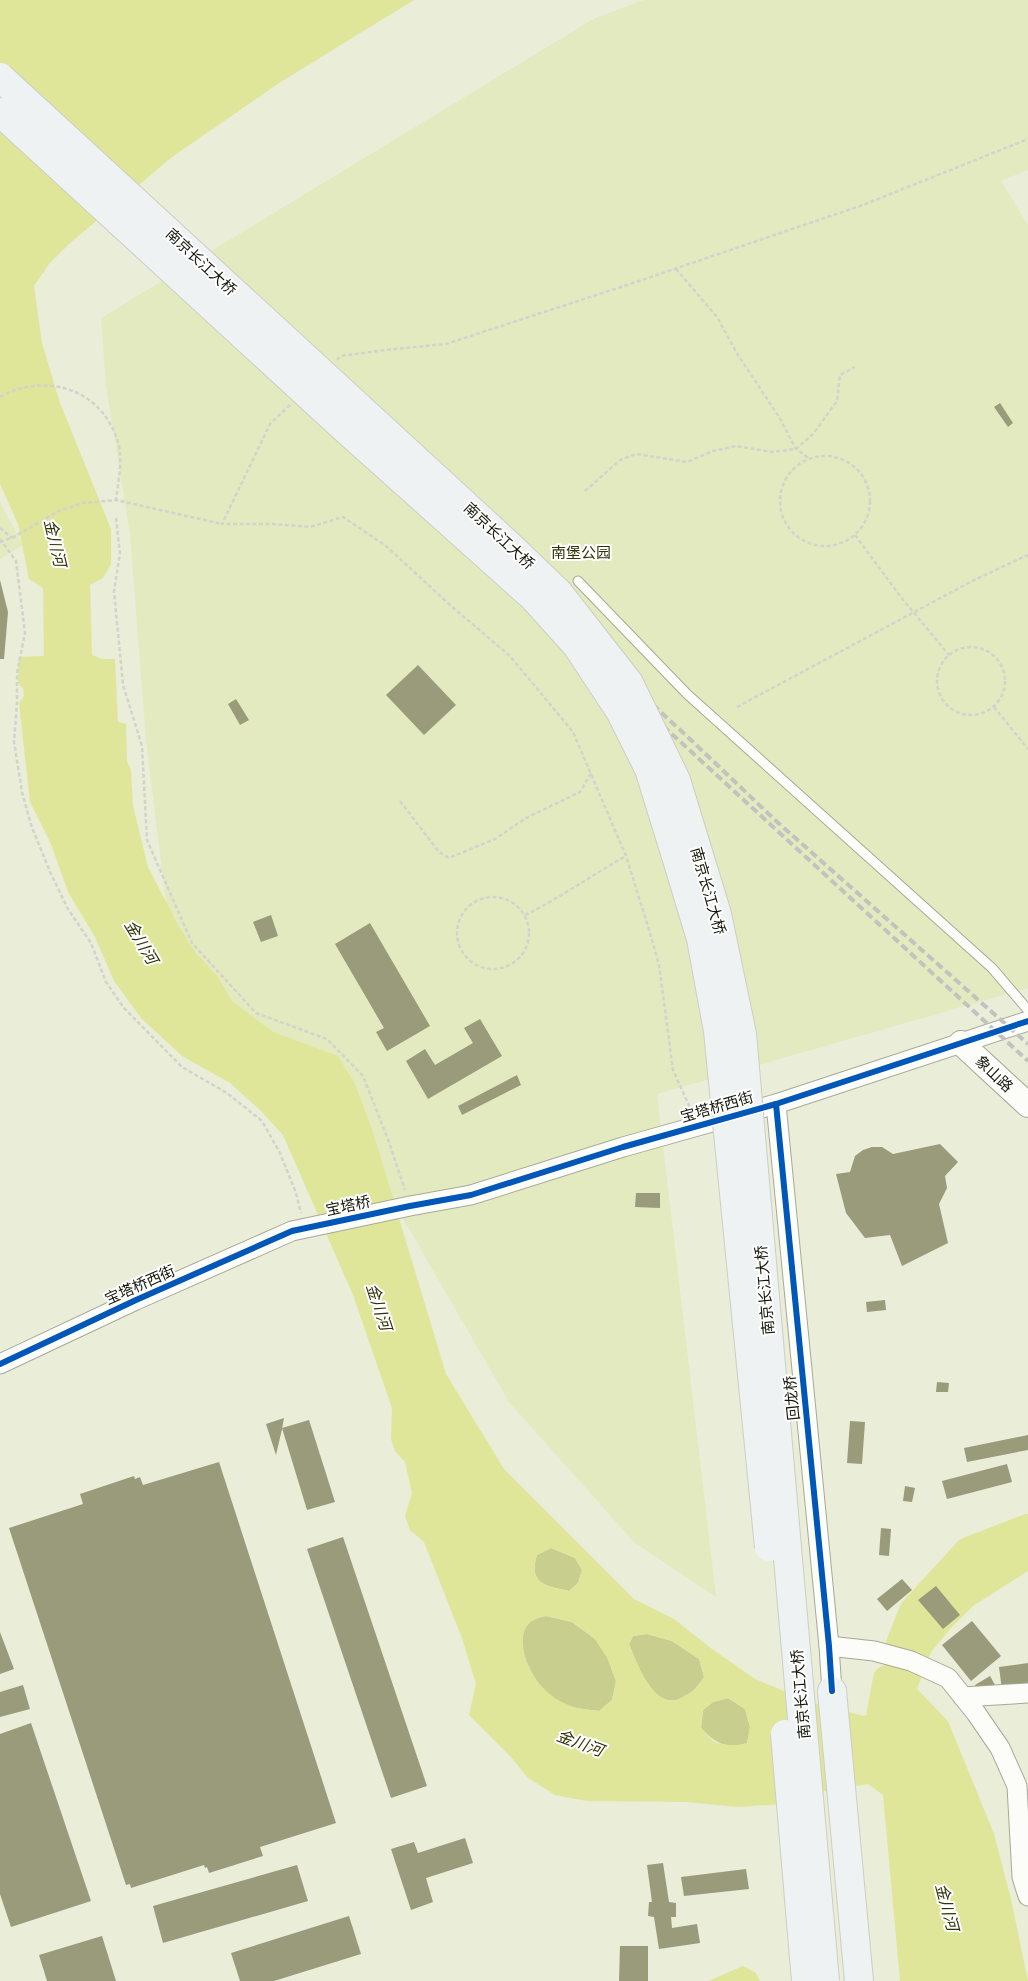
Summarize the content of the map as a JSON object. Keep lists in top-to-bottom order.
{
  "streets": {
    "highway": ["南京长江大桥"],
    "street": [
      "象山路",
      "宝塔桥西街",
      "宝塔桥",
      "回龙桥"
    ]
  },
  "crossings": [
    ["象山路", "宝塔桥西街"],
    ["宝塔桥西街", "宝塔桥"],
    ["宝塔桥西街", "回龙桥"]
  ],
  "water": ["金川河"],
  "parks": ["南堡公园"]
}
